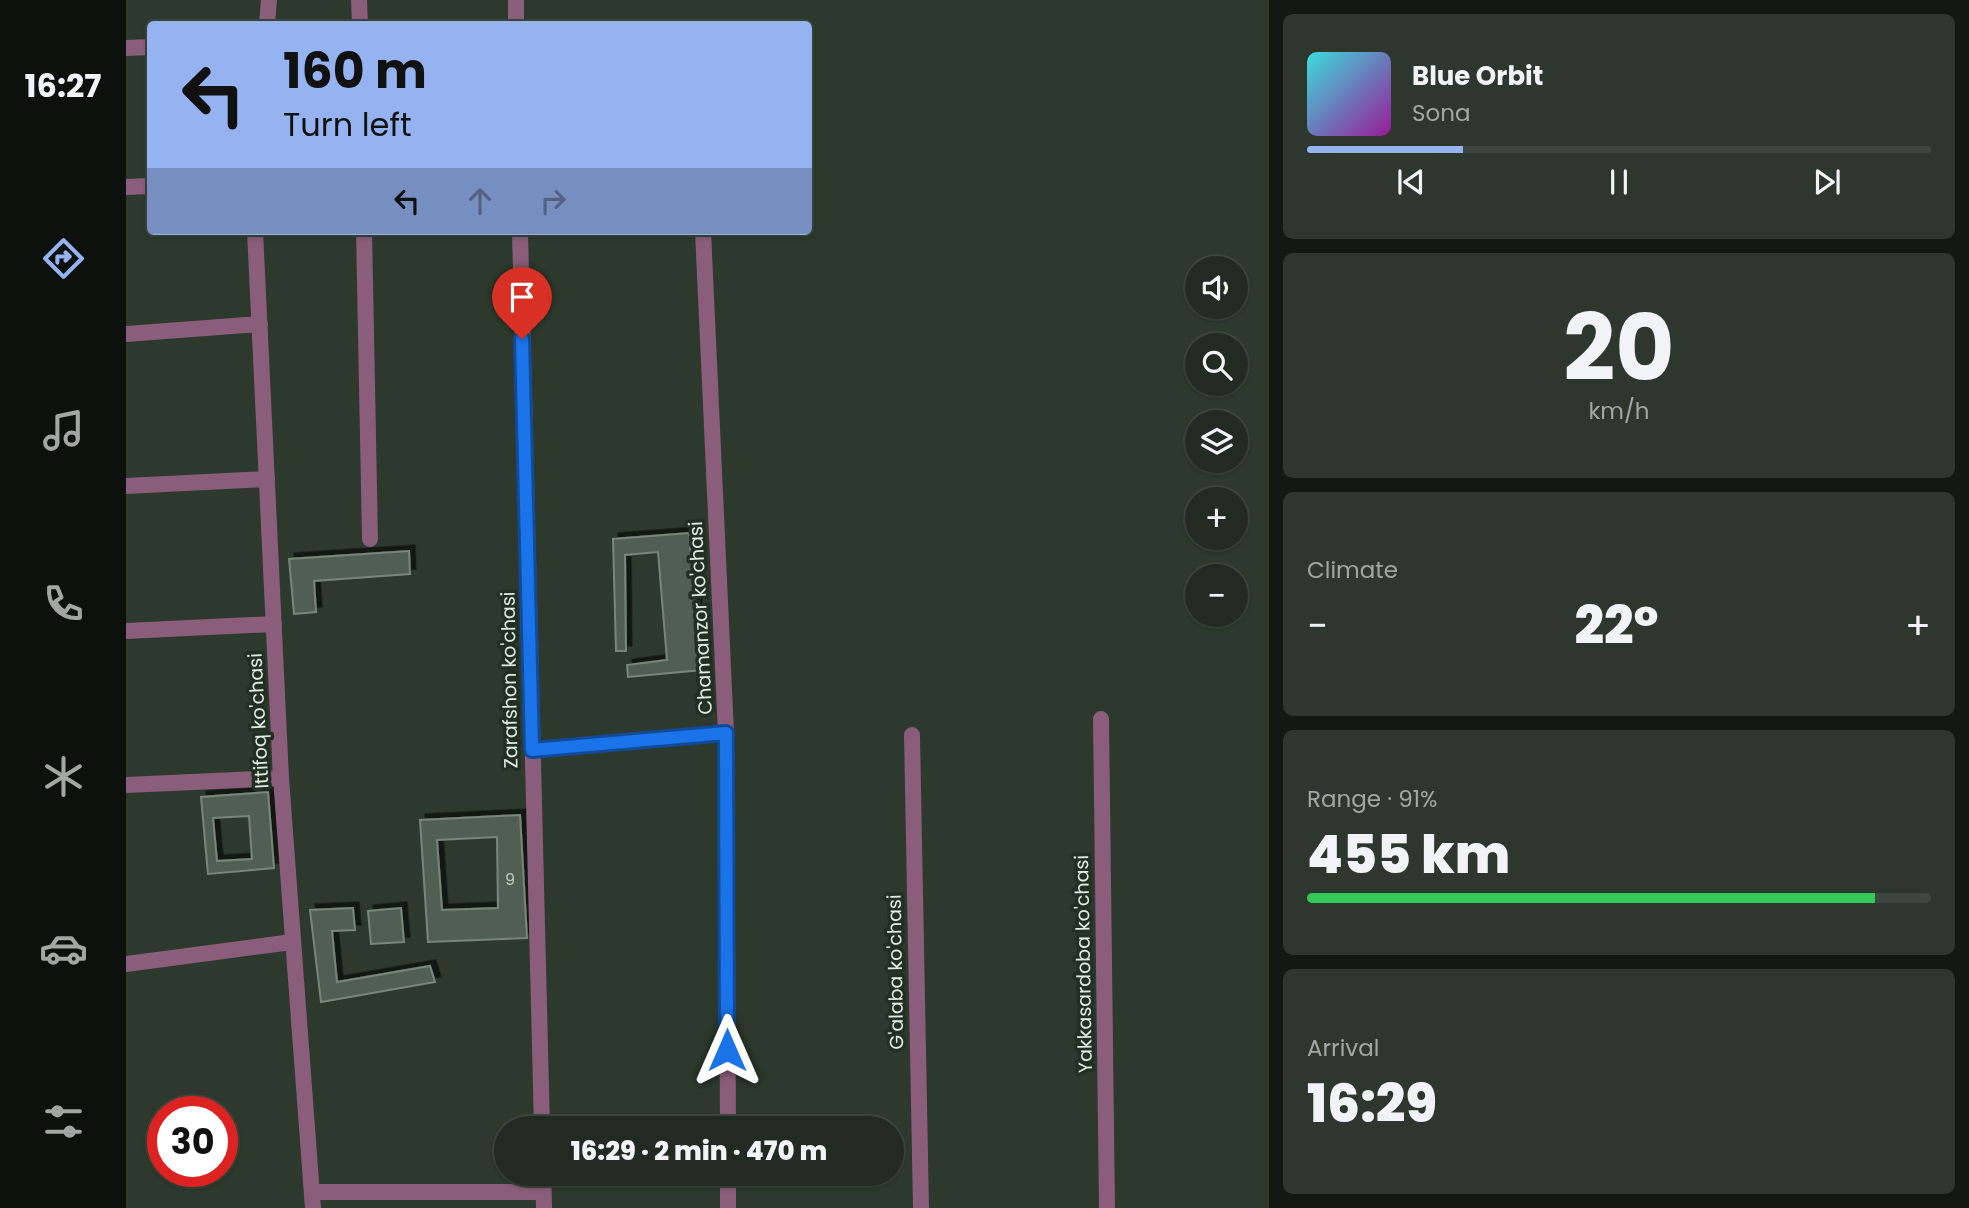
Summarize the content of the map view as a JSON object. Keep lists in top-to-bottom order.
{
  "streets": {
    "street": [
      "Chamanzor ko'chasi",
      "Zarafshon ko'chasi",
      "Ittifoq ko'chasi",
      "Yakkasardoba ko'chasi",
      "G'alaba ko'chasi"
    ]
  },
  "house_numbers": ["9"],
  "page": {
    "tabs": "16:27",
    "turn": ["160 m", "Turn left"],
    "song": ["Blue Orbit", "Sona"],
    "tile": [
      ["20", "km/h"],
      "Climate",
      ["Range · 91%", "455 km"],
      ["Arrival", "16:29"]
    ],
    "map_buttons": ["+", "−"],
    "heat": ["−", "22°", "+"],
    "limit": "30",
    "trip": "16:29 · 2 min · 470 m"
  }
}
